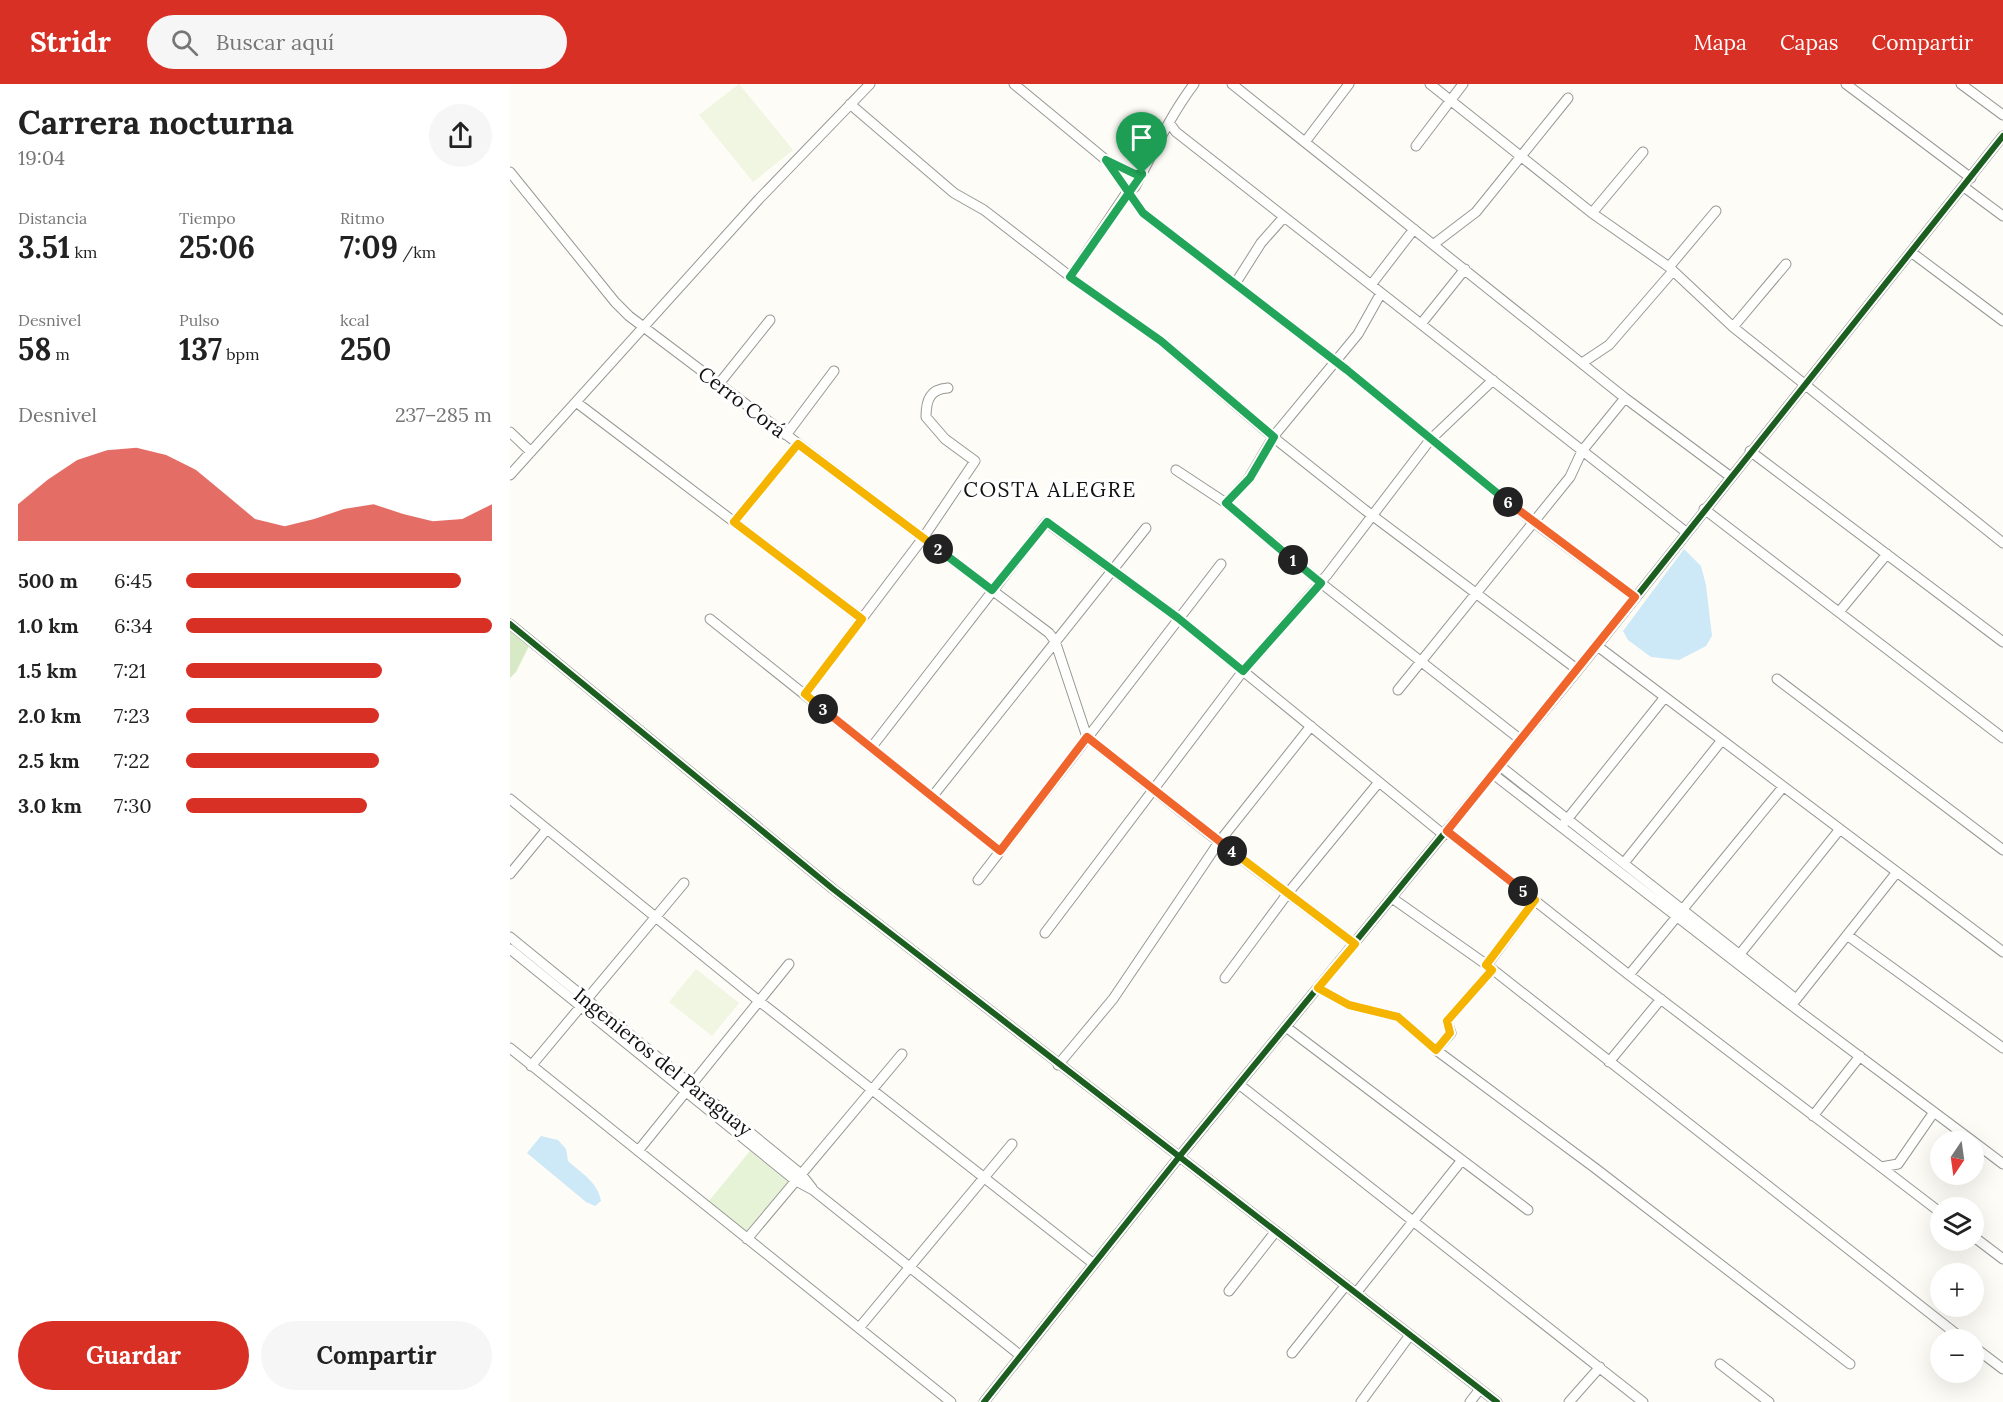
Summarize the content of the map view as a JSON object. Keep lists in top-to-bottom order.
{
  "streets": {
    "street": ["Cerro Corá", "Ingenieros del Paraguay"]
  },
  "districts": ["COSTA ALEGRE"],
  "north": "bottom",
  "page": {
    "header": "Stridr",
    "search": "Buscar aquí",
    "nav": ["Mapa", "Capas", "Compartir"],
    "heading": ["Carrera nocturna", "19:04"],
    "stats": [
      ["Distancia", "3.51 km"],
      ["Tiempo", "25:06"],
      ["Ritmo", "7:09 /km"],
      ["Desnivel", "58 m"],
      ["Pulso", "137 bpm"],
      ["kcal", "250"]
    ],
    "chart": ["Desnivel", "237–285 m"],
    "pins": [
      "6",
      "2",
      "1",
      "3",
      "4",
      "5"
    ],
    "list": [
      {
        "name": "500 m",
        "note": "6:45"
      },
      {
        "name": "1.0 km",
        "note": "6:34"
      },
      {
        "name": "1.5 km",
        "note": "7:21"
      },
      {
        "name": "2.0 km",
        "note": "7:23"
      },
      {
        "name": "2.5 km",
        "note": "7:22"
      },
      {
        "name": "3.0 km",
        "note": "7:30"
      }
    ],
    "map_buttons": ["+", "−"],
    "buttons": ["Guardar", "Compartir"]
  }
}
